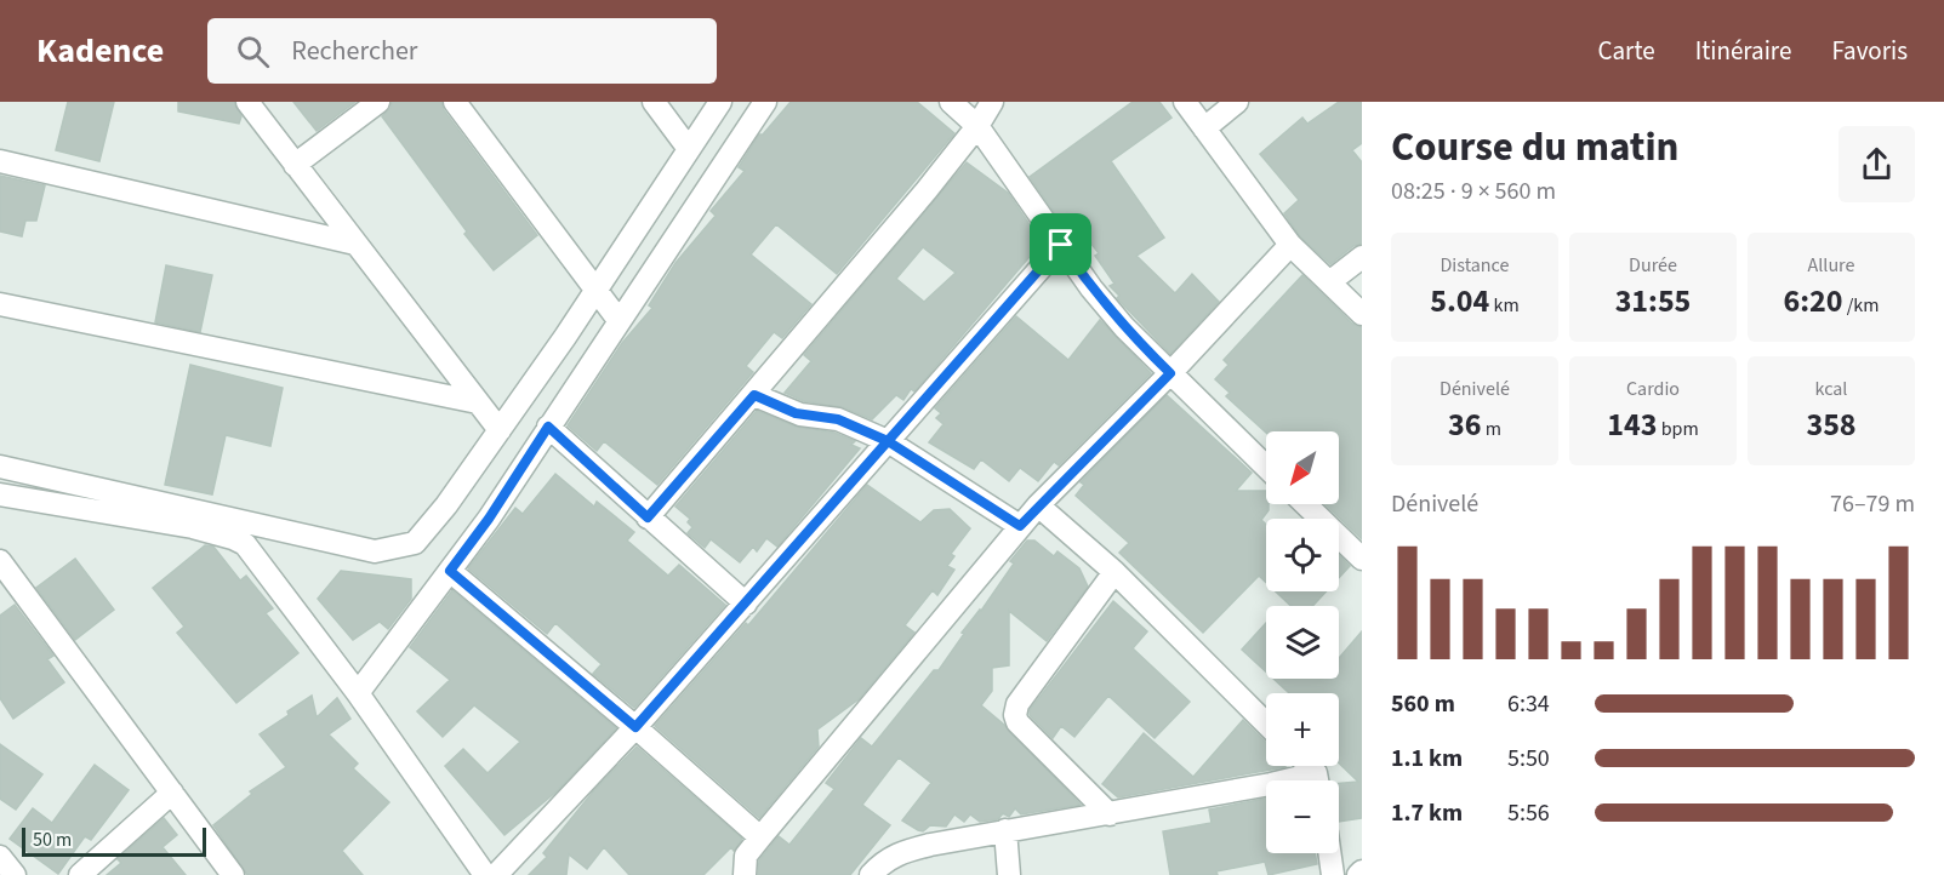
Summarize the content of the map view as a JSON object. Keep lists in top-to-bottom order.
{
  "scale_bar": "50 m",
  "north": "bottom left",
  "page": {
    "header": "Kadence",
    "search": "Rechercher",
    "nav": ["Carte", "Itinéraire", "Favoris"],
    "heading": ["Course du matin", "08:25 · 9 × 560 m"],
    "stats": [
      ["Distance", "5.04 km"],
      ["Durée", "31:55"],
      ["Allure", "6:20 /km"],
      ["Dénivelé", "36 m"],
      ["Cardio", "143 bpm"],
      ["kcal", "358"]
    ],
    "map_buttons": ["+", "−"],
    "chart": ["Dénivelé", "76–79 m"],
    "list": [
      {
        "name": "560 m",
        "note": "6:34"
      },
      {
        "name": "1.1 km",
        "note": "5:50"
      },
      {
        "name": "1.7 km",
        "note": "5:56"
      }
    ],
    "scale": "50 m"
  }
}
